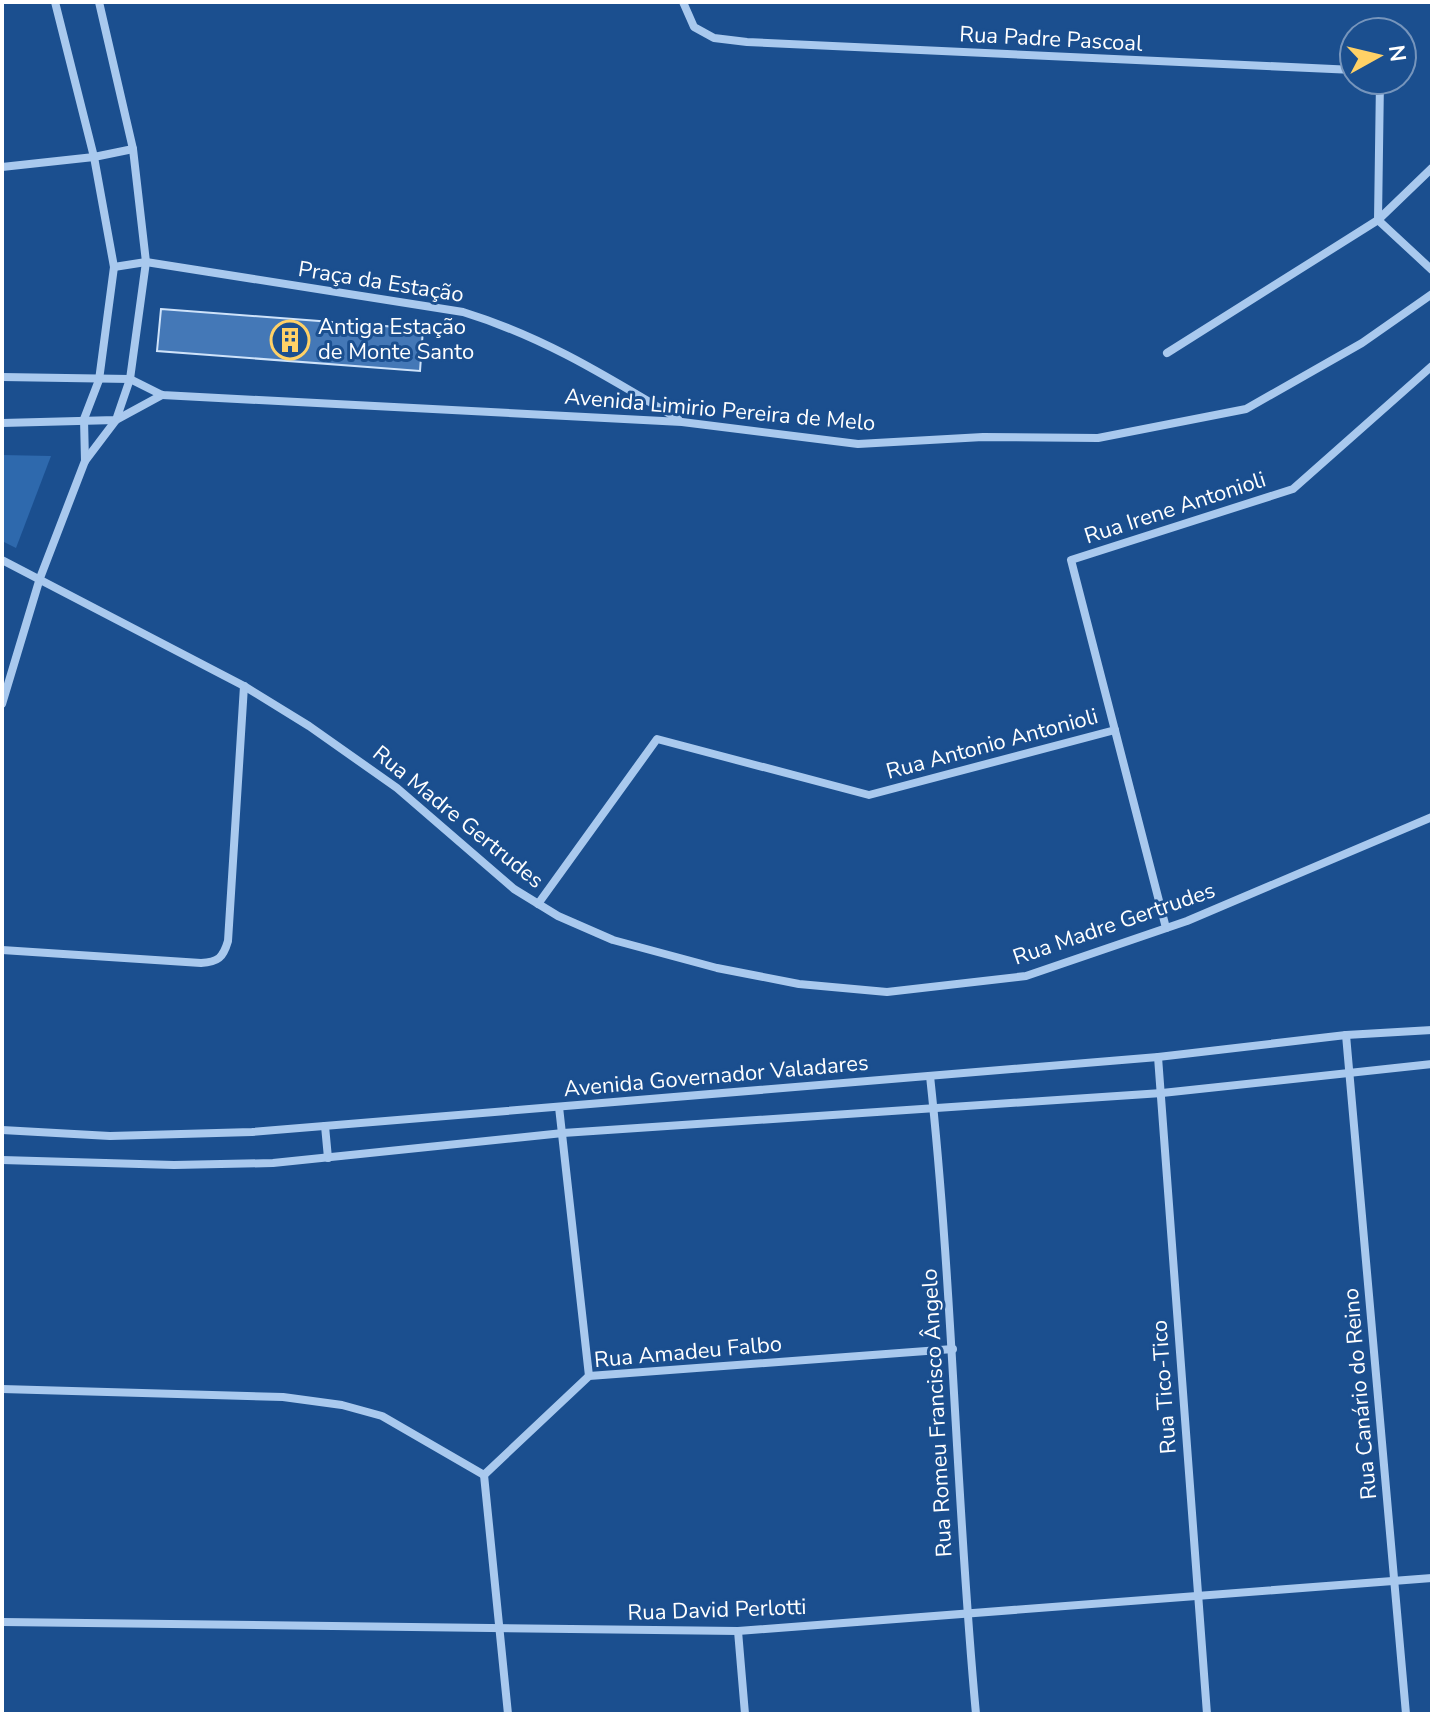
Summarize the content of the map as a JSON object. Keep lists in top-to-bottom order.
{
  "streets": {
    "street": [
      "Rua Padre Pascoal",
      "Praça da Estação",
      "Avenida Limirio Pereira de Melo",
      "Rua Irene Antonioli",
      "Rua Antonio Antonioli",
      "Rua Madre Gertrudes",
      "Avenida Governador Valadares",
      "Rua Amadeu Falbo",
      "Rua Tico-Tico",
      "Rua Canário do Reino",
      "Rua Romeu Francisco Ângelo",
      "Rua David Perlotti"
    ]
  },
  "crossings": [
    ["Praça da Estação", "Avenida Limirio Pereira de Melo"],
    ["Rua Irene Antonioli", "Rua Antonio Antonioli"],
    ["Rua Irene Antonioli", "Rua Madre Gertrudes"],
    ["Rua Antonio Antonioli", "Rua Madre Gertrudes"],
    ["Avenida Governador Valadares", "Rua Tico-Tico"],
    ["Avenida Governador Valadares", "Rua Canário do Reino"],
    ["Avenida Governador Valadares", "Rua Romeu Francisco Ângelo"],
    ["Rua Amadeu Falbo", "Rua Romeu Francisco Ângelo"],
    ["Rua Tico-Tico", "Rua David Perlotti"],
    ["Rua Canário do Reino", "Rua David Perlotti"],
    ["Rua Romeu Francisco Ângelo", "Rua David Perlotti"]
  ],
  "places": {
    "building": ["Antiga Estação de Monte Santo"]
  },
  "north": "right"
}
